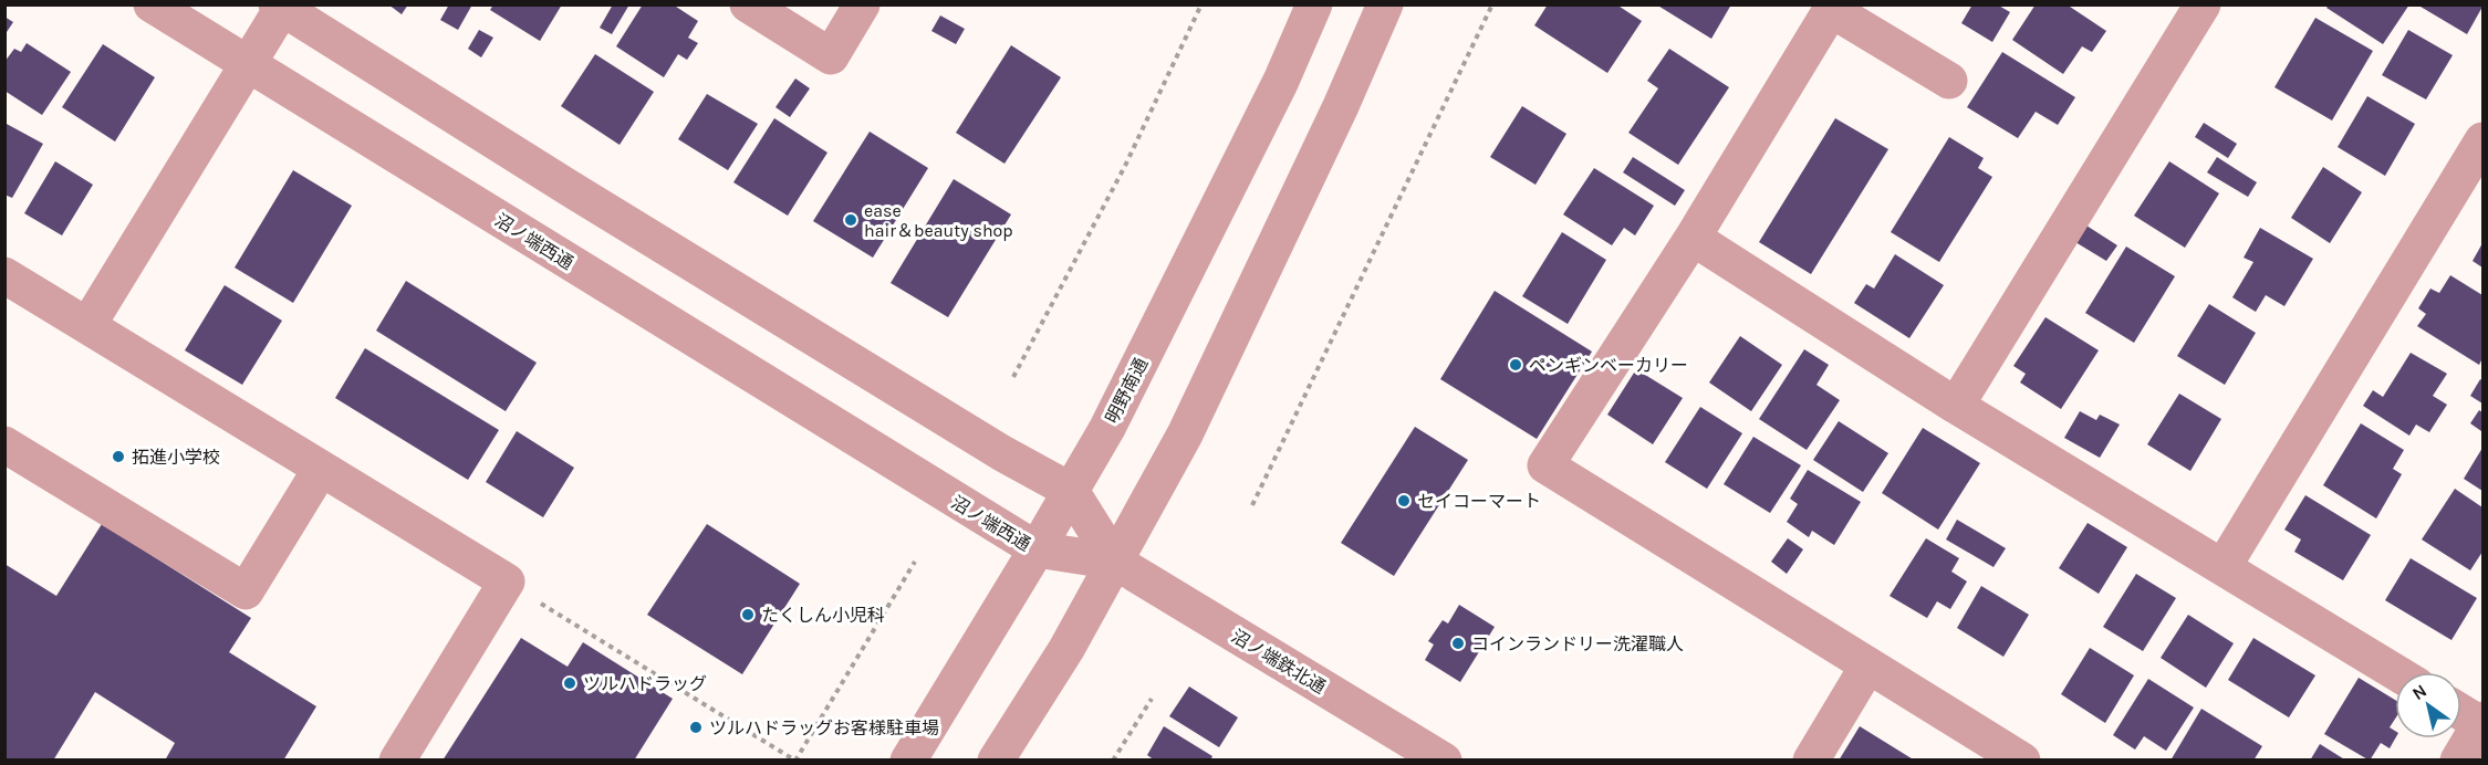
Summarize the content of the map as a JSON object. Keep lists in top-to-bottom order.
{
  "streets": {
    "street": ["沼ノ端西通", "明野南通", "沼ノ端鉄北通"]
  },
  "crossings": [
    ["沼ノ端西通", "明野南通"],
    ["沼ノ端西通", "沼ノ端鉄北通"]
  ],
  "places": [
    "ease hair＆beauty shop",
    "ペンギンベーカリー",
    "拓進小学校",
    "セイコーマート",
    "たくしん小児科",
    "コインランドリー洗濯職人",
    "ツルハドラッグ",
    "ツルハドラッグお客様駐車場"
  ],
  "north": "top left"
}
